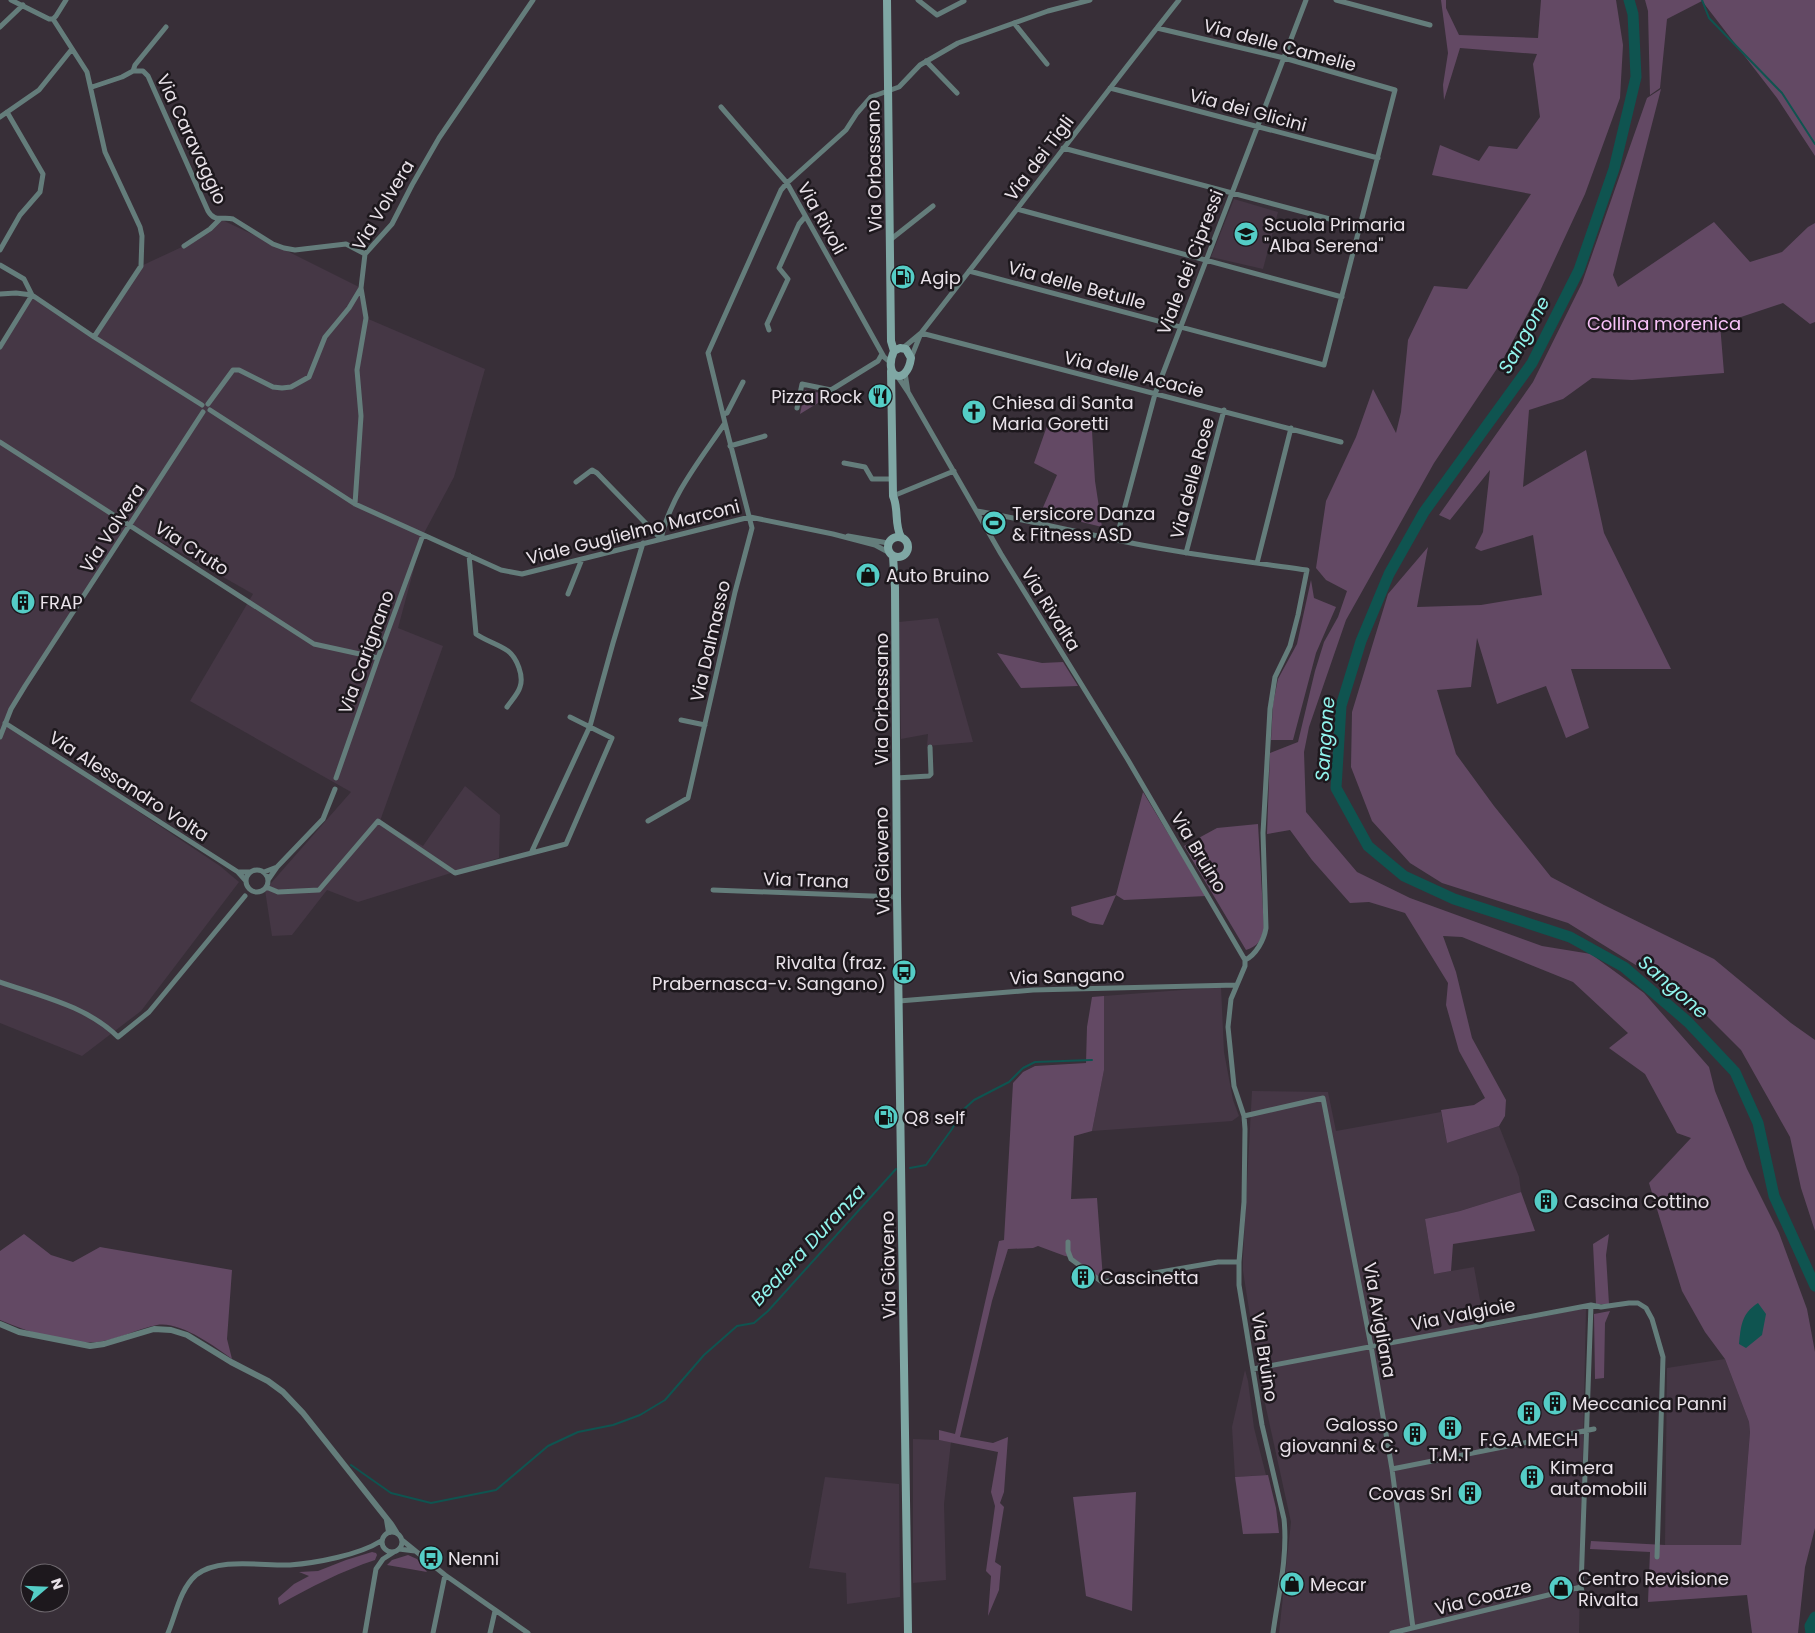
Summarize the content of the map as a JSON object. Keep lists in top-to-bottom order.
{
  "streets": {
    "main road": ["Via Orbassano", "Via Giaveno"],
    "street": [
      "Via delle Camelie",
      "Via dei Glicini",
      "Via Caravaggio",
      "Via dei Tigli",
      "Via Volvera",
      "Via Rivoli",
      "Viale dei Cipressi",
      "Via delle Betulle",
      "Via delle Acacie",
      "Via delle Rose",
      "Viale Guglielmo Marconi",
      "Via Cruto",
      "Via Rivalta",
      "Via Dalmasso",
      "Via Carignano",
      "Via Alessandro Volta",
      "Via Bruino",
      "Via Trana",
      "Via Sangano",
      "Via Valgioie",
      "Via Avigliana",
      "Via Coazze"
    ]
  },
  "crossings": [
    ["Via delle Camelie", "Via dei Glicini"],
    ["Via delle Camelie", "Via dei Tigli"],
    ["Via delle Camelie", "Viale dei Cipressi"],
    ["Via dei Glicini", "Via dei Tigli"],
    ["Via dei Glicini", "Viale dei Cipressi"],
    ["Via Caravaggio", "Via Volvera"],
    ["Via dei Tigli", "Via Orbassano"],
    ["Via dei Tigli", "Via Rivoli"],
    ["Via dei Tigli", "Via delle Betulle"],
    ["Via dei Tigli", "Via delle Acacie"],
    ["Via dei Tigli", "Via Rivalta"],
    ["Via Orbassano", "Via Rivoli"],
    ["Via Orbassano", "Viale Guglielmo Marconi"],
    ["Via Orbassano", "Via Rivalta"],
    ["Via Orbassano", "Via Giaveno"],
    ["Via Volvera", "Viale Guglielmo Marconi"],
    ["Via Volvera", "Via Cruto"],
    ["Via Volvera", "Via Alessandro Volta"],
    ["Via Rivoli", "Via Rivalta"],
    ["Via Rivoli", "Via Dalmasso"],
    ["Viale dei Cipressi", "Via delle Betulle"],
    ["Viale dei Cipressi", "Via delle Acacie"],
    ["Via delle Acacie", "Via delle Rose"],
    ["Viale Guglielmo Marconi", "Via Dalmasso"],
    ["Viale Guglielmo Marconi", "Via Carignano"],
    ["Via Cruto", "Via Carignano"],
    ["Via Rivalta", "Via Bruino"],
    ["Via Bruino", "Via Sangano"],
    ["Via Bruino", "Via Valgioie"],
    ["Via Bruino", "Via Avigliana"],
    ["Via Giaveno", "Via Trana"],
    ["Via Giaveno", "Via Sangano"],
    ["Via Valgioie", "Via Avigliana"],
    ["Via Avigliana", "Via Coazze"]
  ],
  "water": ["Sangone", "Bealera Duranza"],
  "parks": ["Collina morenica"],
  "places": {
    "school or university": ["Scuola Primaria \"Alba Serena\""],
    "fuel station": ["Agip", "Q8 self"],
    "restaurant": ["Pizza Rock"],
    "church": ["Chiesa di Santa Maria Goretti"],
    "sports": ["Tersicore Danza & Fitness ASD"],
    "shop": ["Auto Bruino", "Mecar", "Centro Revisione Rivalta"],
    "building": [
      "FRAP",
      "Cascina Cottino",
      "Cascinetta",
      "Meccanica Panni",
      "F.G.A MECH",
      "T.M.T",
      "Galosso giovanni & C.",
      "Kimera automobili",
      "Covas Srl"
    ],
    "bus stop": ["Rivalta (fraz. Prabernasca-v. Sangano)", "Nenni"]
  },
  "north": "right"
}
